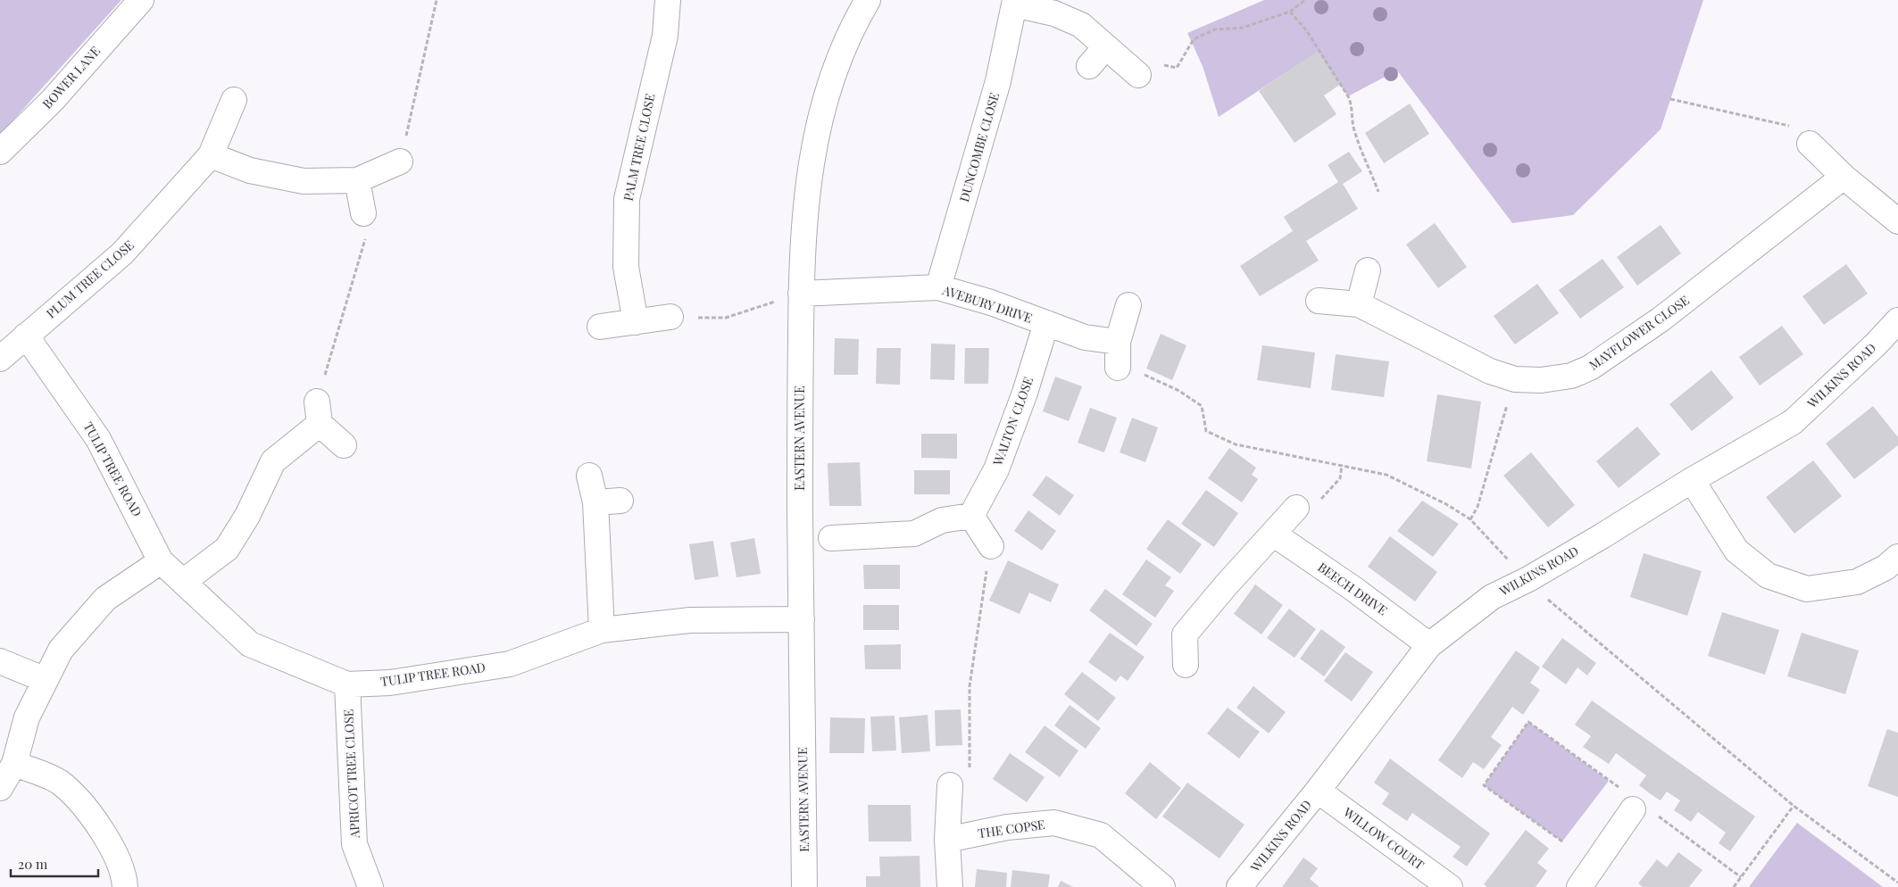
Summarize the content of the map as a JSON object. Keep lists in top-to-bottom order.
{
  "streets": {
    "street": [
      "BOWER LANE",
      "PALM TREE CLOSE",
      "DUNCOMBE CLOSE",
      "PLUM TREE CLOSE",
      "AVEBURY DRIVE",
      "MAYFLOWER CLOSE",
      "WILKINS ROAD",
      "WALTON CLOSE",
      "EASTERN AVENUE",
      "TULIP TREE ROAD",
      "BEECH DRIVE",
      "APRICOT TREE CLOSE",
      "THE COPSE",
      "WILLOW COURT"
    ]
  },
  "crossings": [
    ["DUNCOMBE CLOSE", "AVEBURY DRIVE"],
    ["PLUM TREE CLOSE", "TULIP TREE ROAD"],
    ["AVEBURY DRIVE", "WALTON CLOSE"],
    ["AVEBURY DRIVE", "EASTERN AVENUE"],
    ["WILKINS ROAD", "BEECH DRIVE"],
    ["WILKINS ROAD", "WILLOW COURT"],
    ["EASTERN AVENUE", "TULIP TREE ROAD"],
    ["TULIP TREE ROAD", "APRICOT TREE CLOSE"]
  ],
  "scale_bar": "20 m"
}
